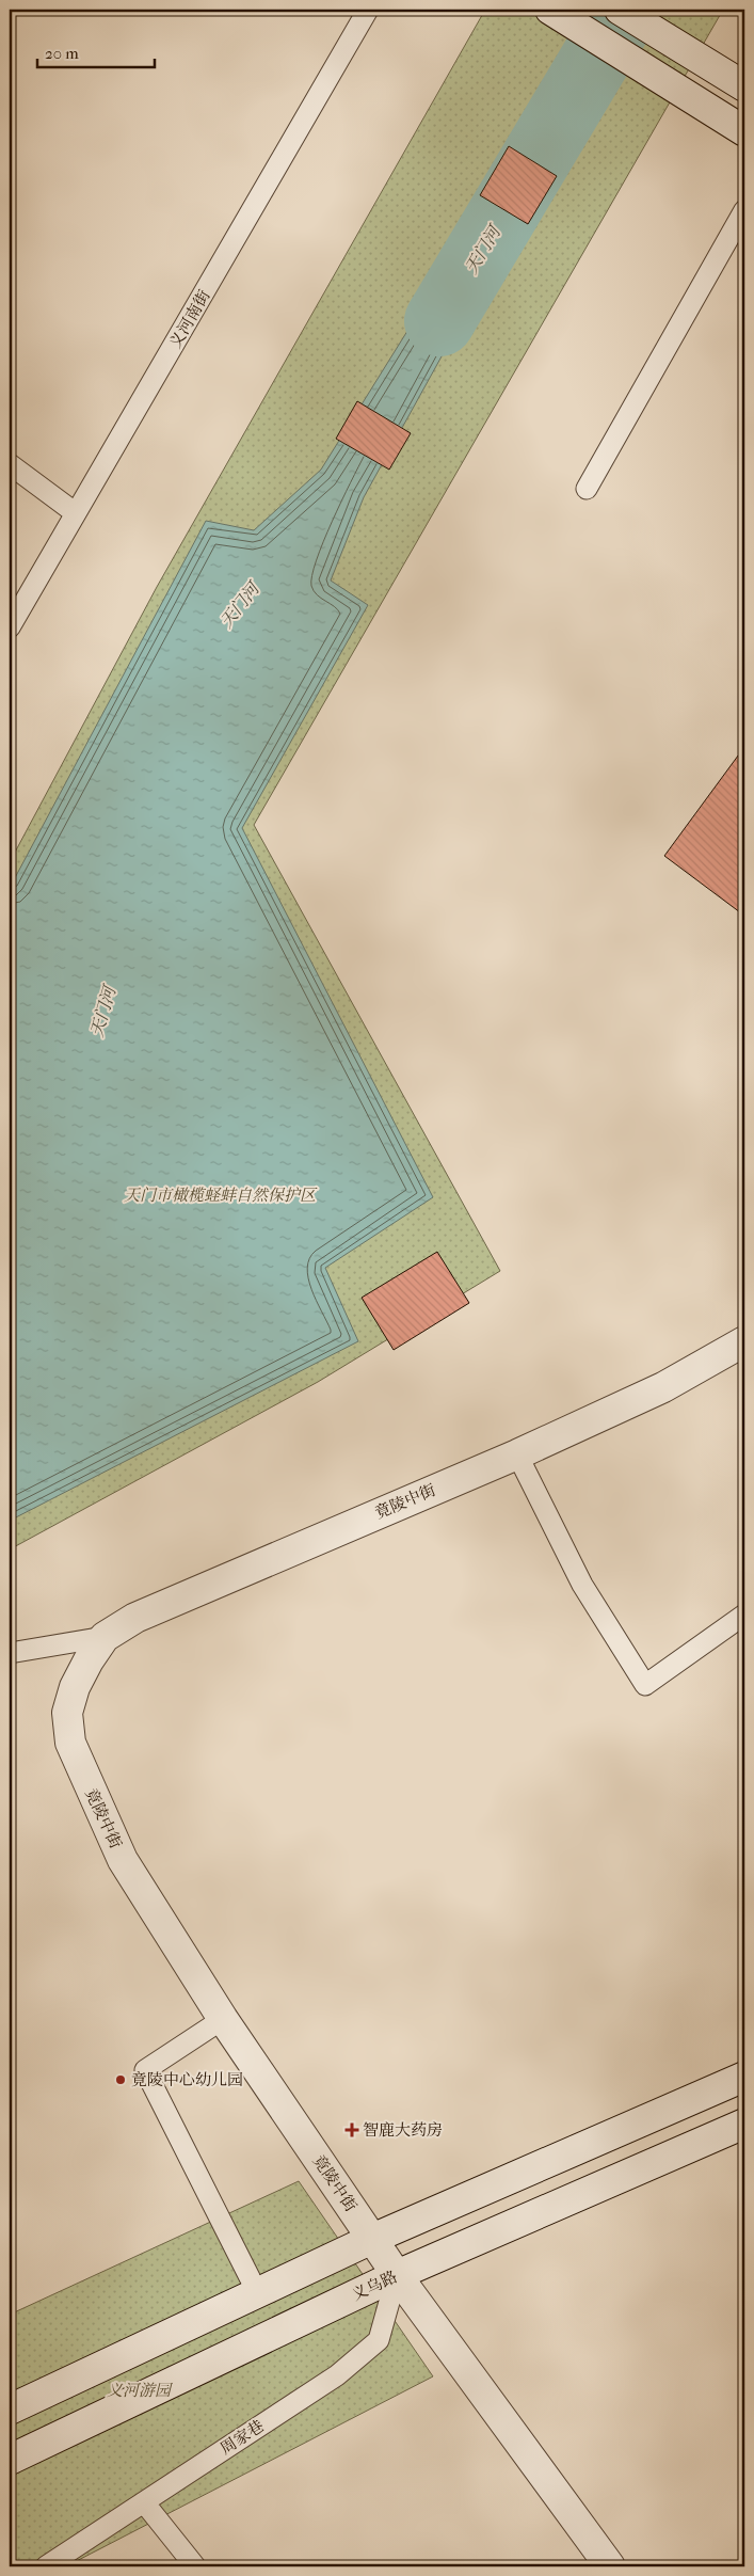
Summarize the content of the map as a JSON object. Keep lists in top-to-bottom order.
{
  "streets": {
    "main road": ["竟陵中街", "义乌路"],
    "lane": ["义河南街", "周家巷"]
  },
  "crossings": [
    ["竟陵中街", "义乌路"],
    ["竟陵中街", "周家巷"],
    ["义乌路", "周家巷"]
  ],
  "water": ["天门河"],
  "parks": ["天门市橄榄蛏蚌自然保护区", "义河游园"],
  "places": {
    "other": ["竟陵中心幼儿园"],
    "health": ["智鹿大药房"]
  },
  "scale_bar": "20 m"
}
